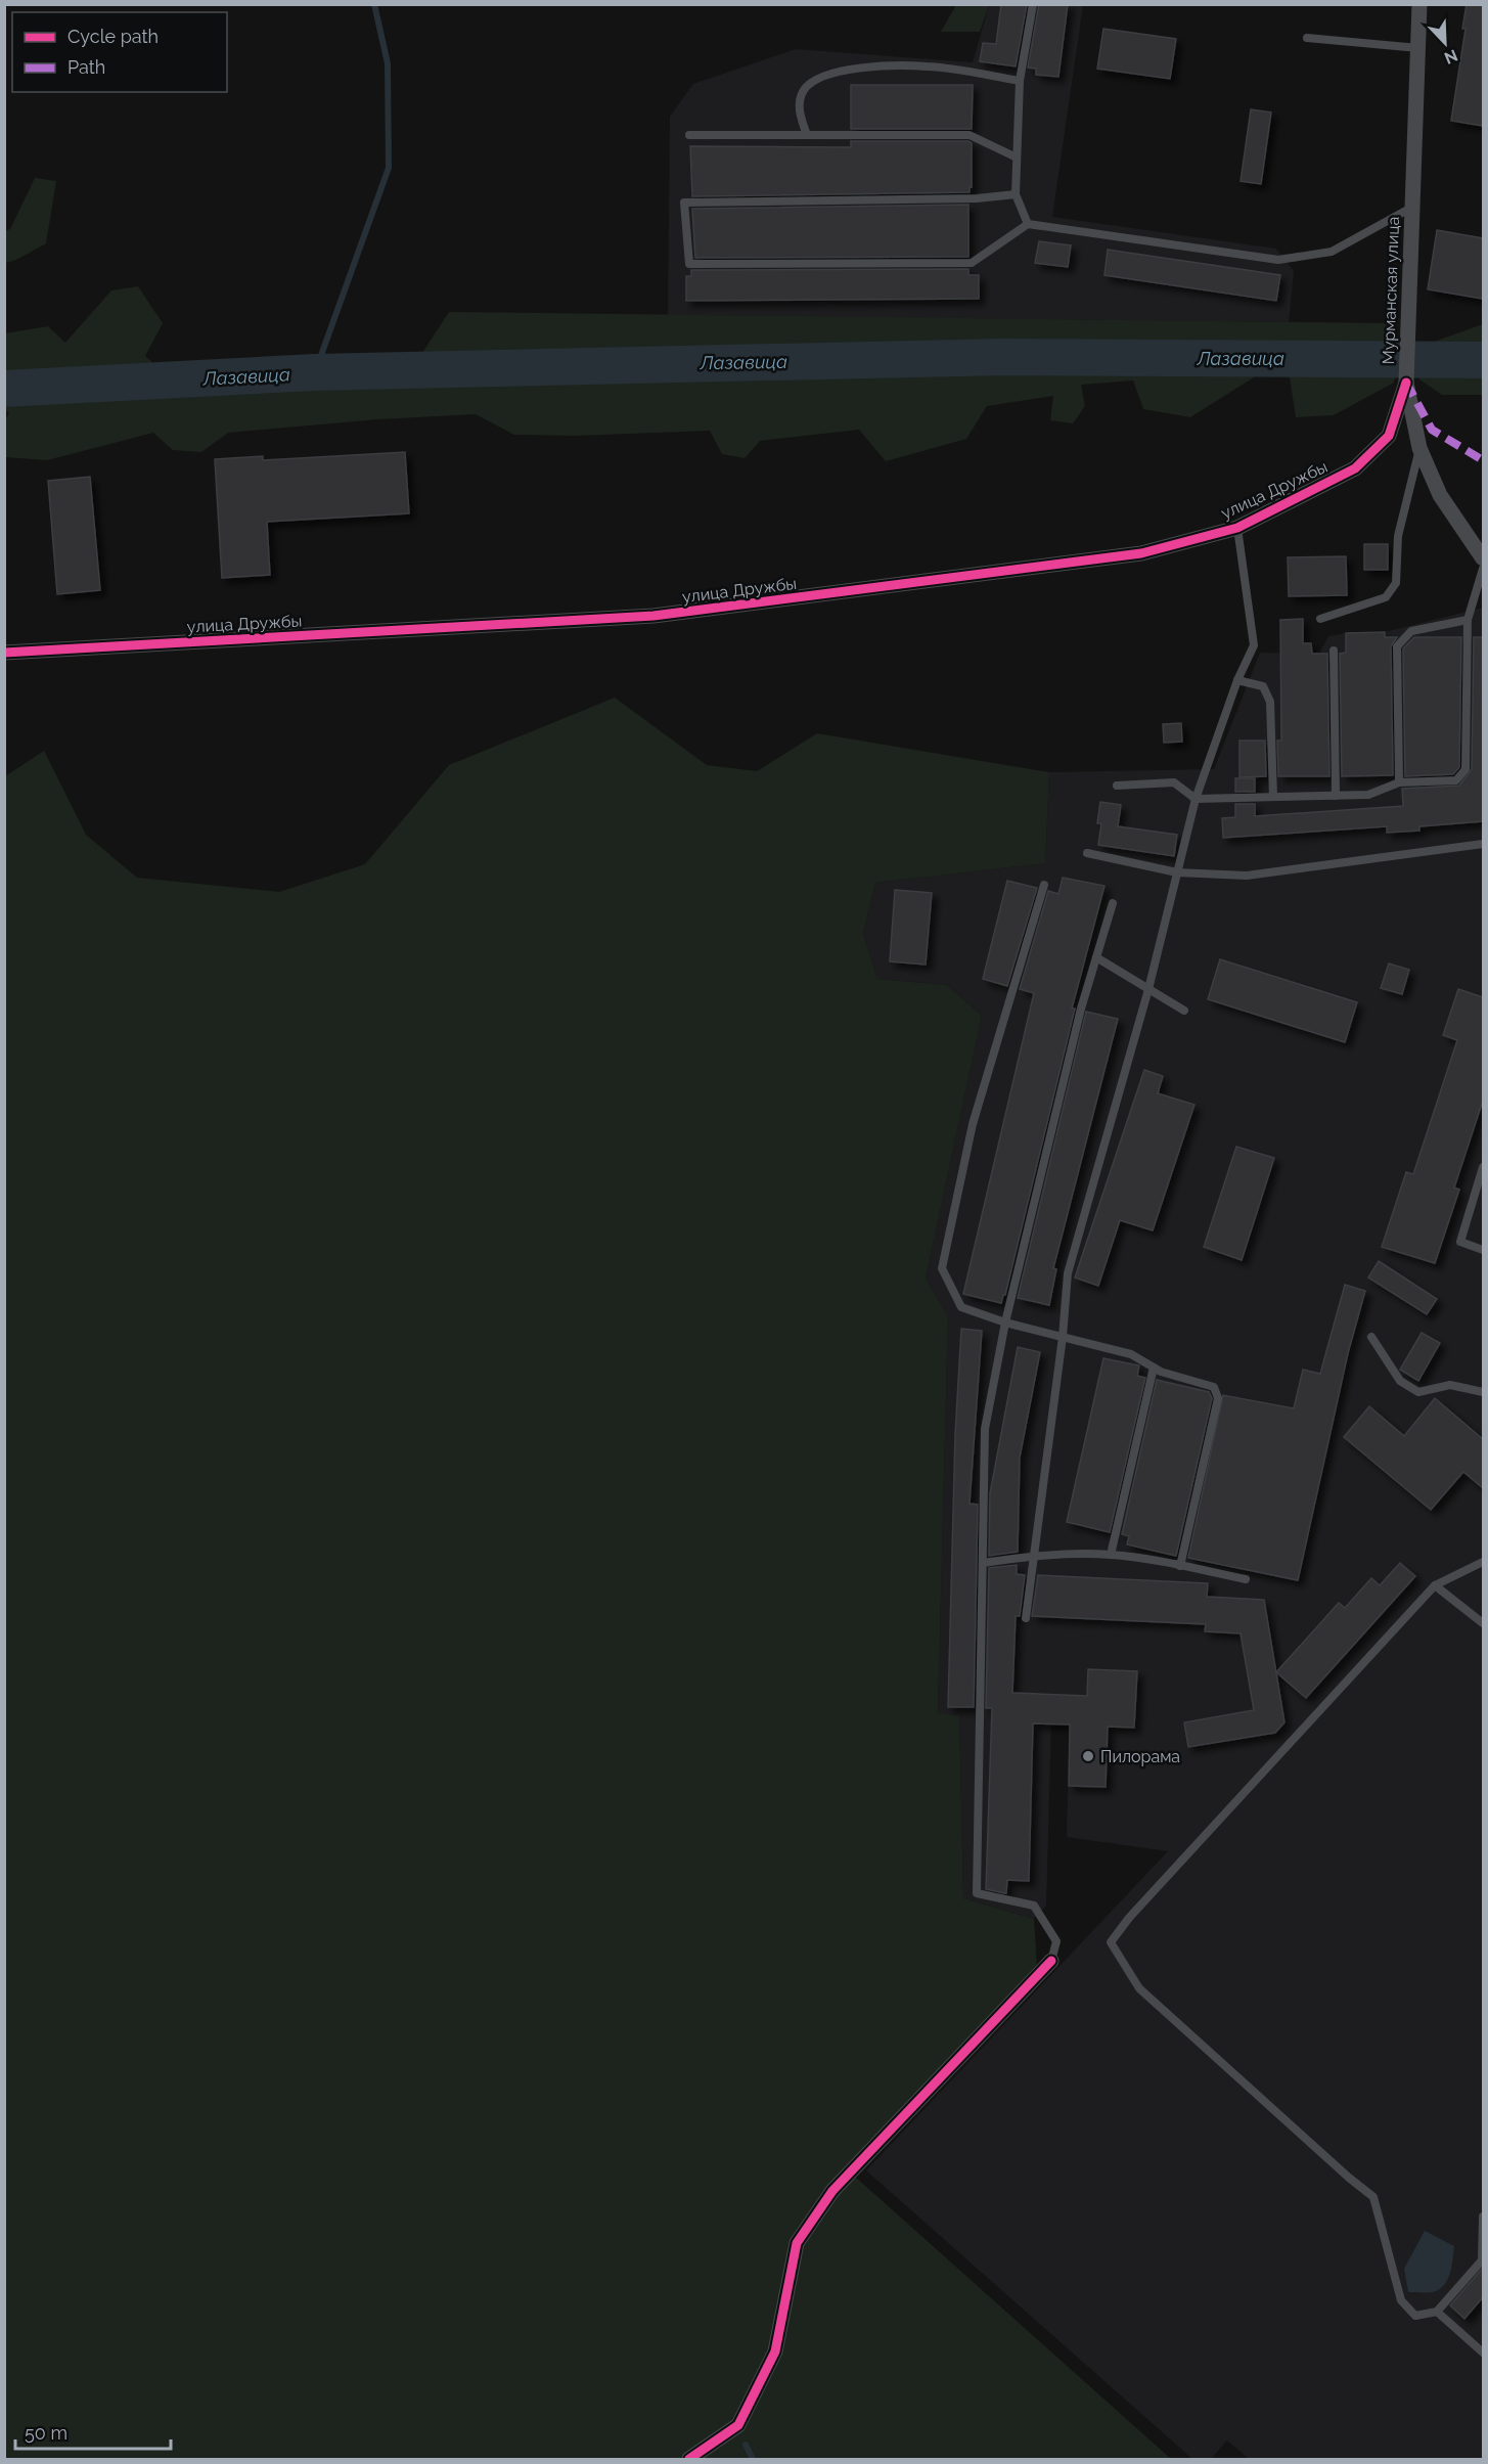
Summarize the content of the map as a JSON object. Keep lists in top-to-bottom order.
{
  "streets": {
    "street": ["Мурманская улица", "улица Дружбы"]
  },
  "crossings": [
    ["Мурманская улица", "улица Дружбы"]
  ],
  "water": ["Лазавица"],
  "places": ["Пилорама"],
  "legend": ["Cycle path", "Path"],
  "scale_bar": "50 m",
  "north": "bottom right"
}
